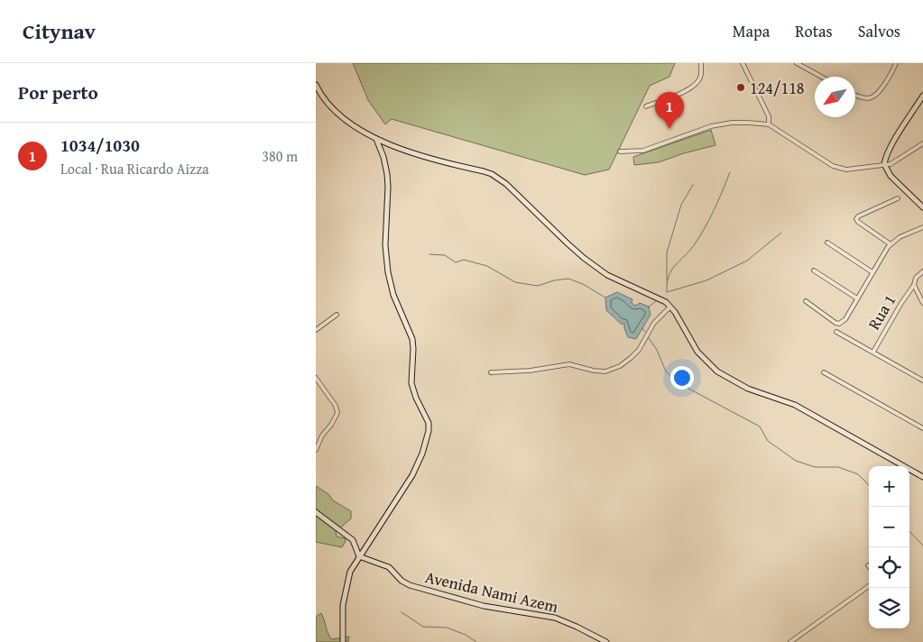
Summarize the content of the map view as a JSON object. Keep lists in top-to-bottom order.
{
  "streets": {
    "street": ["Rua 1", "Avenida Nami Azem"]
  },
  "places": ["124/118"],
  "north": "bottom left",
  "page": {
    "header": "Citynav",
    "nav": ["Mapa", "Rotas", "Salvos"],
    "heading": "Por perto",
    "pins": "1",
    "list": [
      {
        "mark": "1",
        "name": "1034/1030",
        "note": "Local · Rua Ricardo Aizza",
        "value": "380 m"
      }
    ],
    "map_buttons": ["+", "−"]
  }
}
